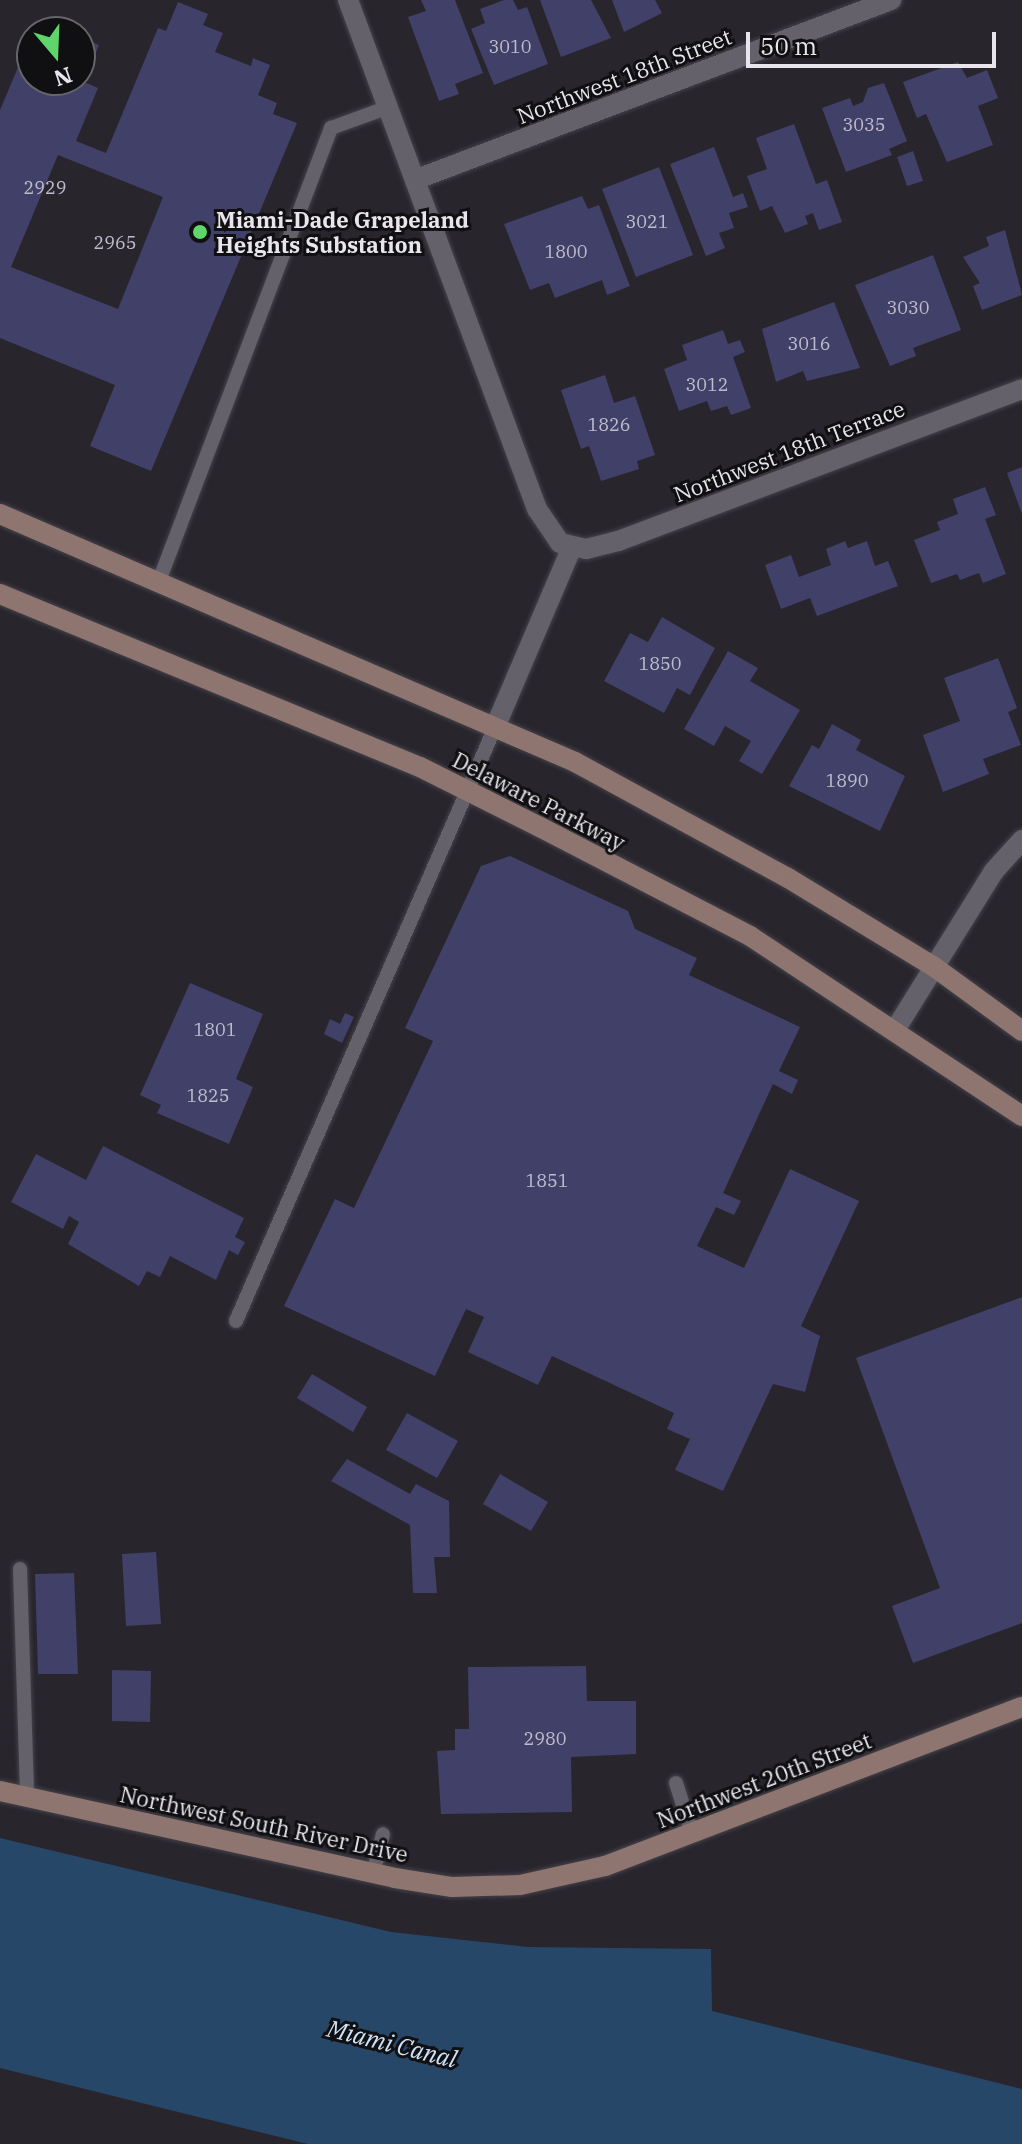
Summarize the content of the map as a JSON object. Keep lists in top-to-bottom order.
{
  "streets": {
    "street": [
      "Northwest 18th Street",
      "Northwest 18th Terrace",
      "Delaware Parkway",
      "Northwest 20th Street",
      "Northwest South River Drive"
    ]
  },
  "crossings": [
    ["Northwest 20th Street", "Northwest South River Drive"]
  ],
  "water": ["Miami Canal"],
  "places": ["Miami-Dade Grapeland Heights Substation"],
  "house_numbers": [
    "3010",
    "3035",
    "2929",
    "3021",
    "2965",
    "1800",
    "3030",
    "3016",
    "3012",
    "1826",
    "1850",
    "1890",
    "1801",
    "1825",
    "1851",
    "2980"
  ],
  "scale_bar": "50 m",
  "north": "bottom"
}
